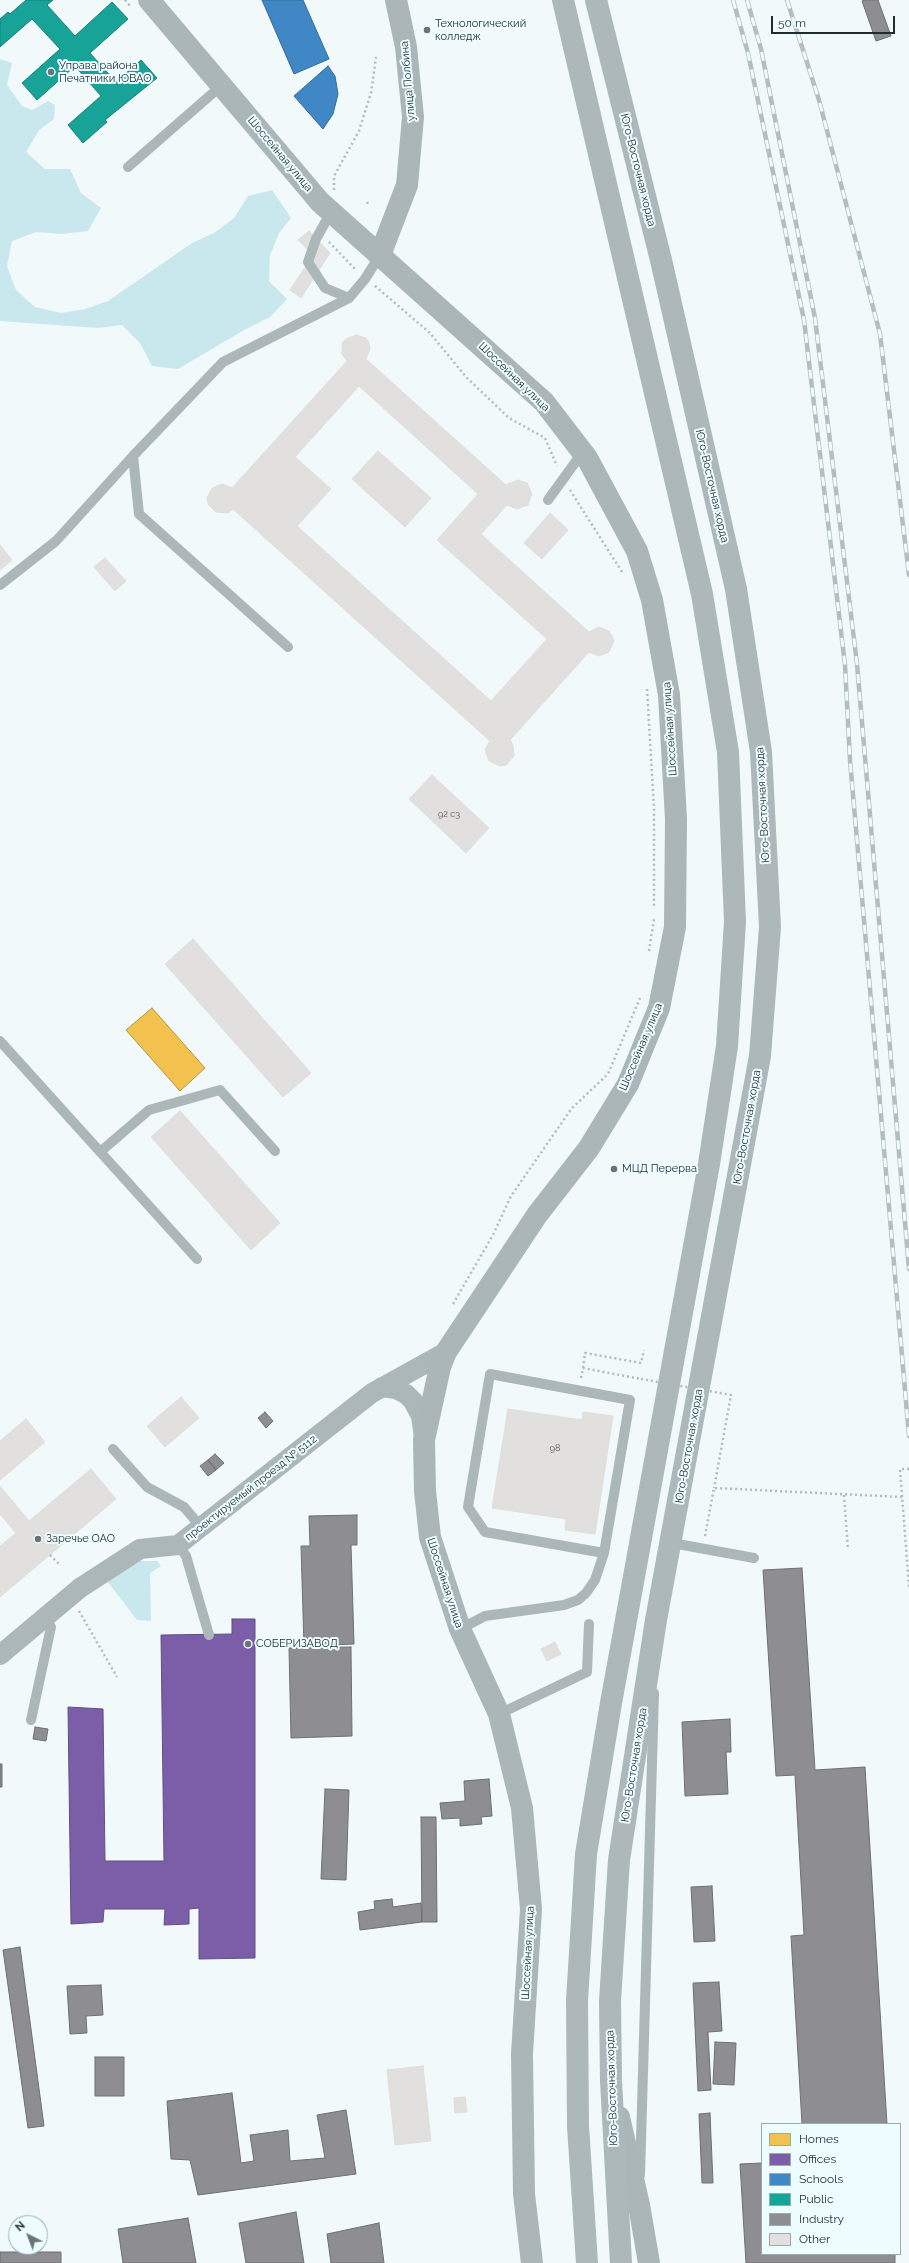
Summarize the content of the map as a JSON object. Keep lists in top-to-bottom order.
{
  "streets": {
    "main road": ["улица Полбина", "Шоссейная улица", "Юго-Восточная хорда"],
    "street": ["проектируемый проезд № 5112"]
  },
  "crossings": [
    ["улица Полбина", "Шоссейная улица"],
    ["Шоссейная улица", "проектируемый проезд № 5112"]
  ],
  "places": [
    "Технологический колледж",
    "Управа района Печатники ЮВАО",
    "МЦД Перерва",
    "Заречье ОАО",
    "СОБЕРИЗАВОД"
  ],
  "house_numbers": ["92 с3", "98"],
  "legend": [
    "Homes",
    "Offices",
    "Schools",
    "Public",
    "Industry",
    "Other"
  ],
  "scale_bar": "50 m",
  "north": "top left"
}
